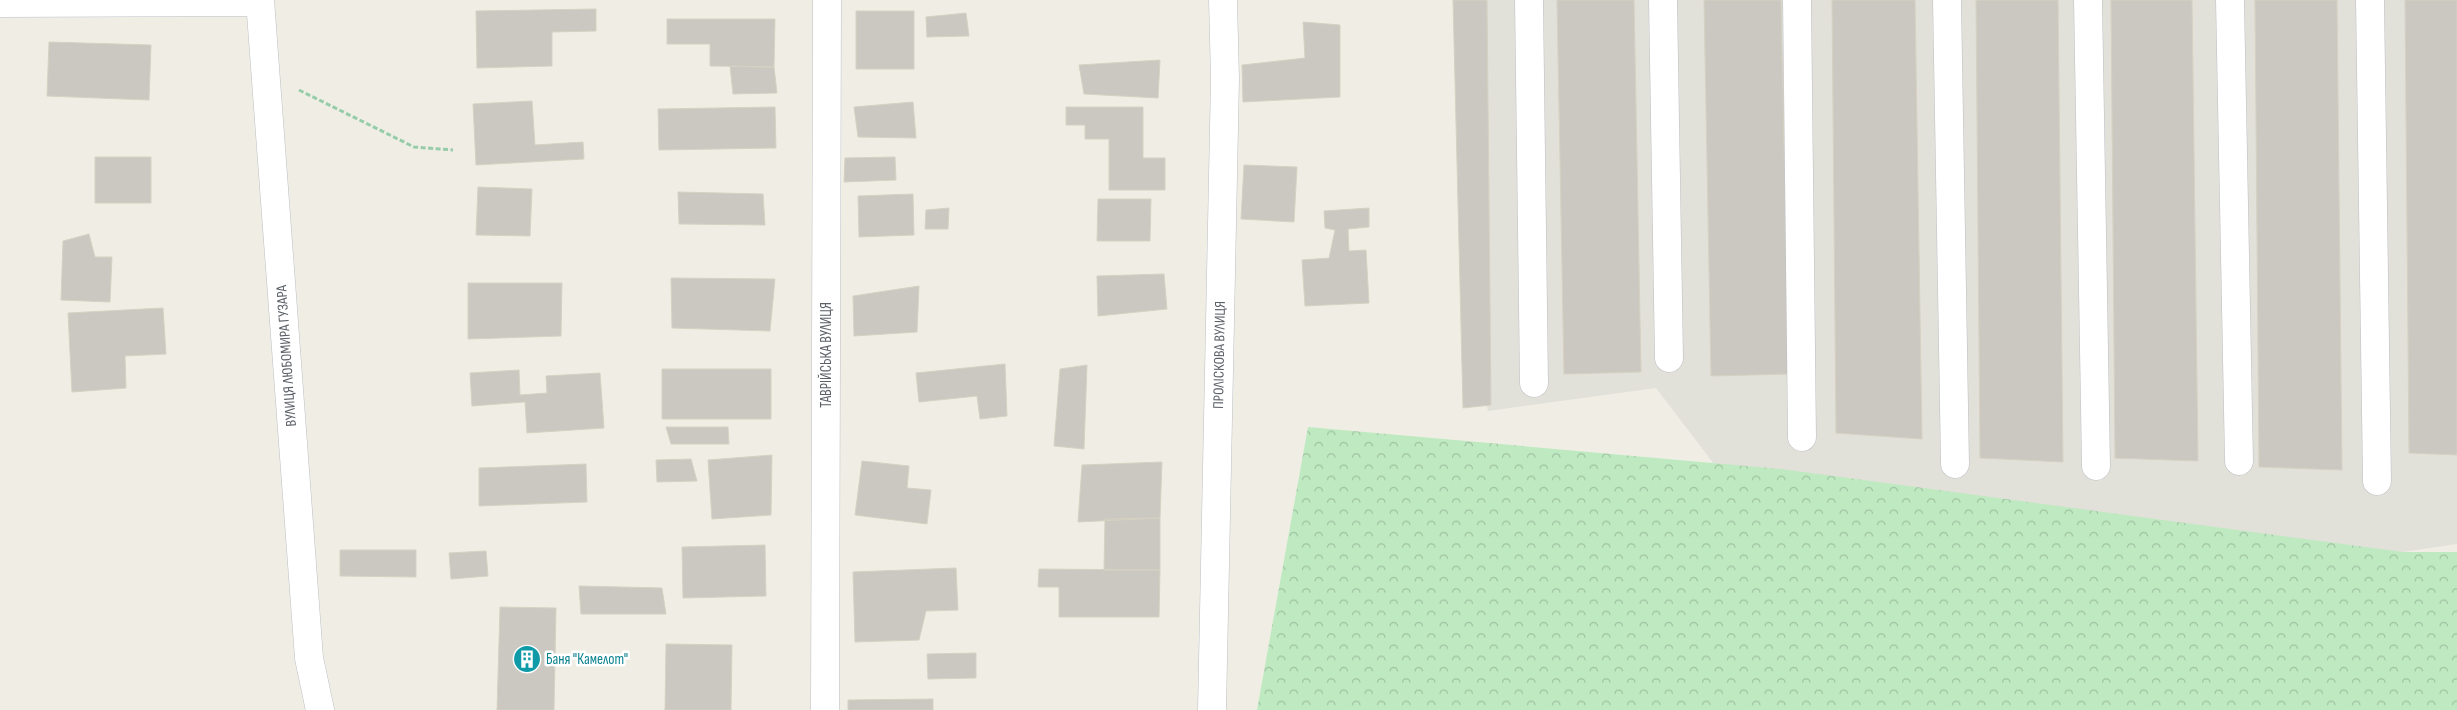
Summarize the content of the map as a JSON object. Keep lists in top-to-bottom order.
{
  "streets": {
    "street": ["ТАВРІЙСЬКА ВУЛИЦЯ", "ПРОЛІСКОВА ВУЛИЦЯ", "ВУЛИЦЯ ЛЮБОМИРА ГУЗАРА"]
  },
  "places": {
    "building": ["Баня \"Камелот\""]
  }
}
